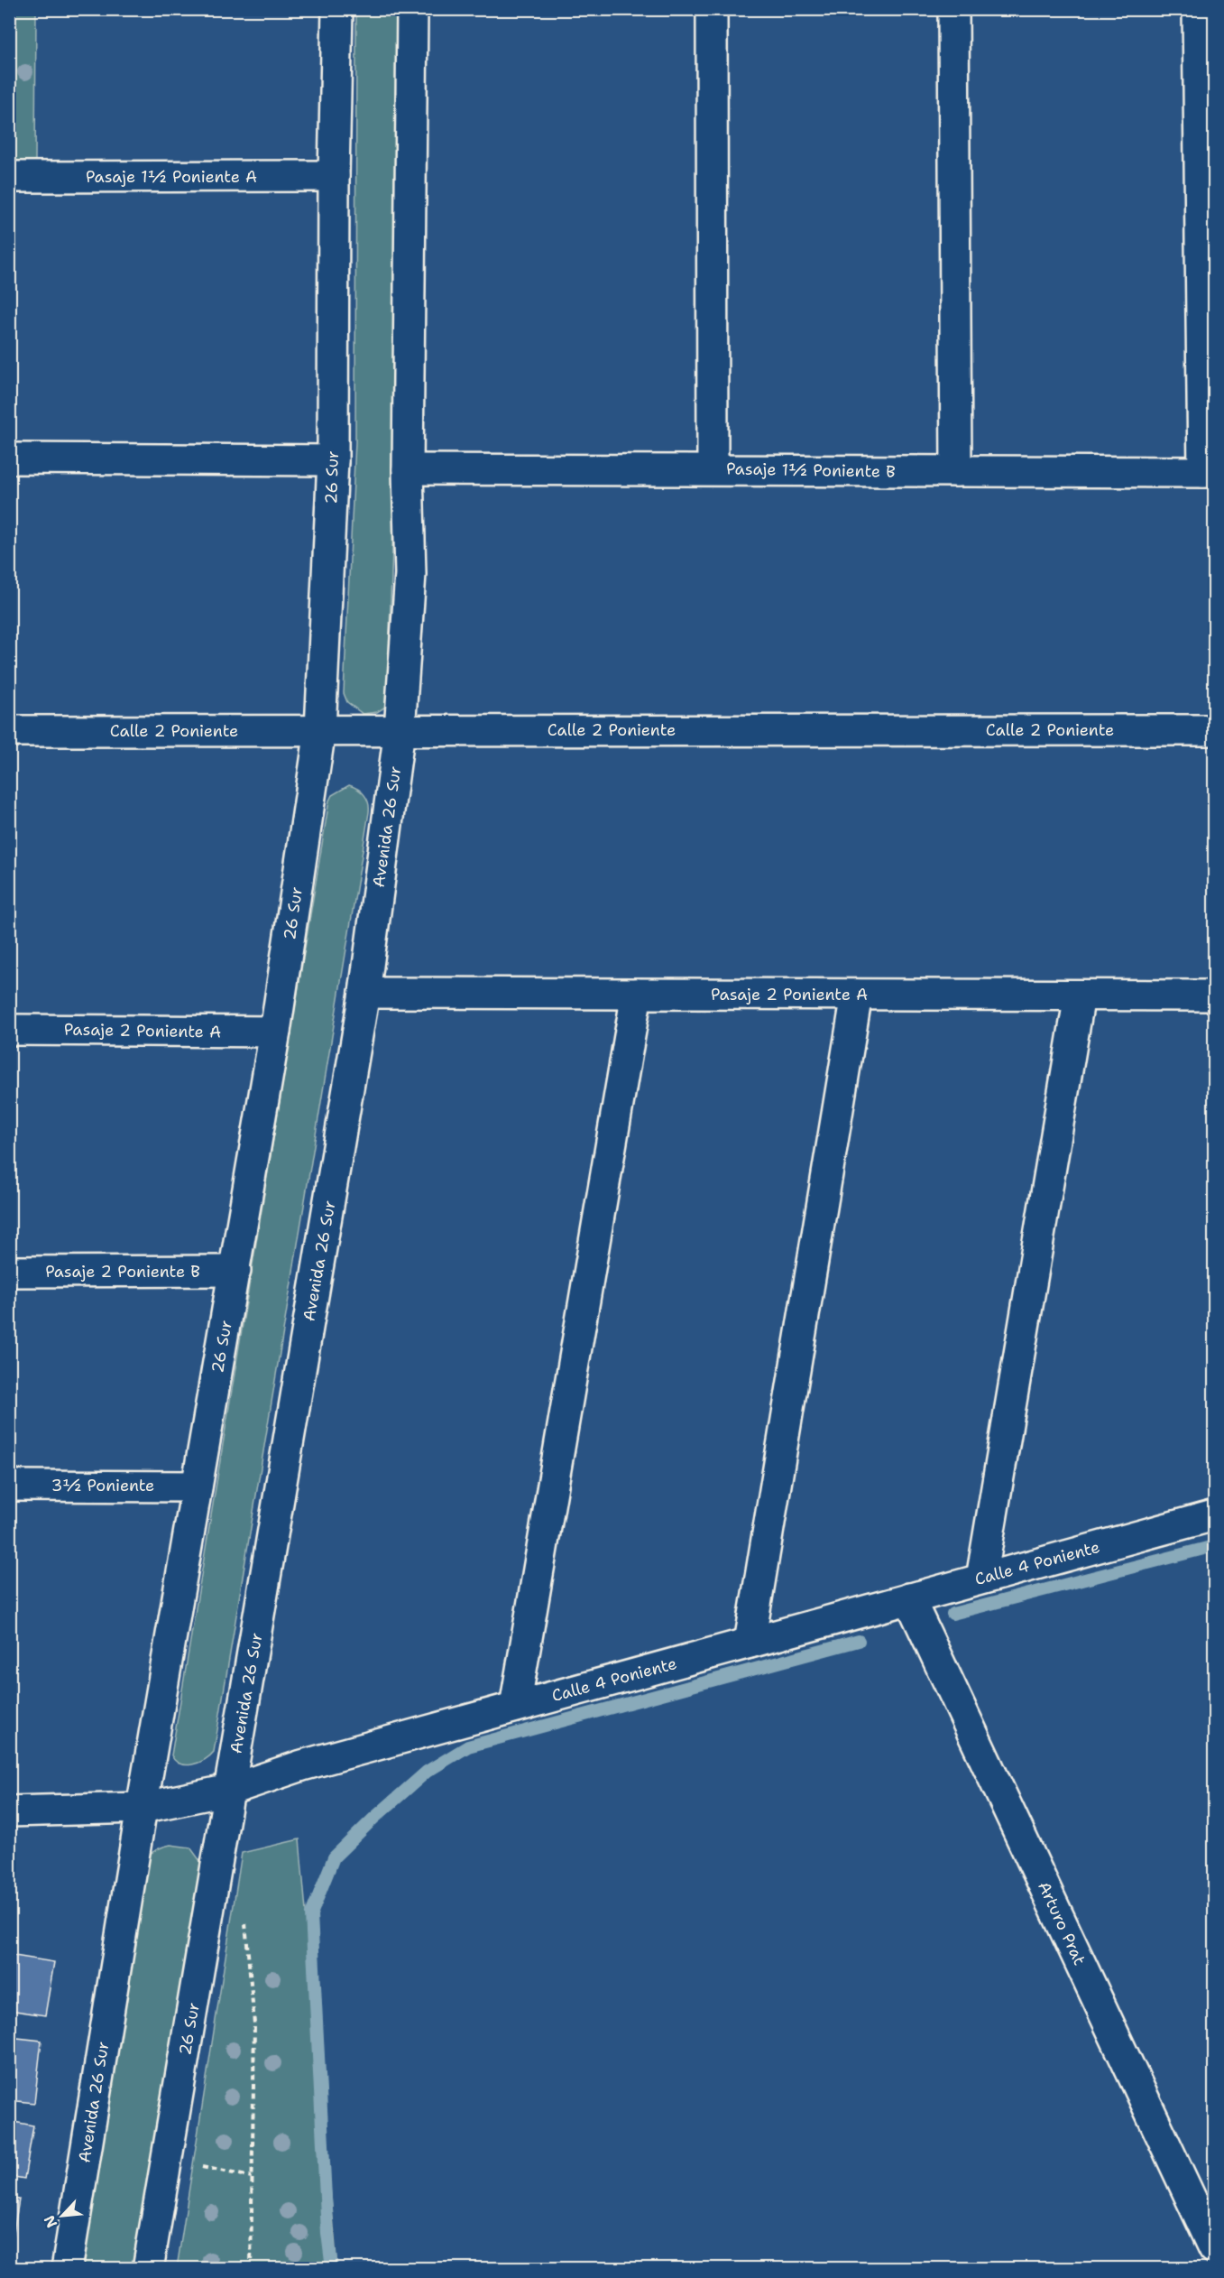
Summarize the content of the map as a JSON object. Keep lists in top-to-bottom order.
{
  "streets": {
    "street": [
      "Pasaje 1½ Poniente A",
      "Pasaje 1½ Poniente B",
      "26 Sur",
      "Calle 2 Poniente",
      "Avenida 26 Sur",
      "Pasaje 2 Poniente A",
      "Pasaje 2 Poniente B",
      "3½ Poniente",
      "Calle 4 Poniente",
      "Arturo Prat"
    ]
  },
  "crossings": [
    ["Pasaje 1½ Poniente A", "26 Sur"],
    ["26 Sur", "Calle 2 Poniente"],
    ["26 Sur", "Avenida 26 Sur"],
    ["26 Sur", "Pasaje 2 Poniente A"],
    ["26 Sur", "Pasaje 2 Poniente B"],
    ["26 Sur", "3½ Poniente"],
    ["26 Sur", "Calle 4 Poniente"],
    ["Calle 2 Poniente", "Avenida 26 Sur"],
    ["Avenida 26 Sur", "Pasaje 2 Poniente A"],
    ["Avenida 26 Sur", "Calle 4 Poniente"],
    ["Calle 4 Poniente", "Arturo Prat"]
  ],
  "north": "bottom left"
}
